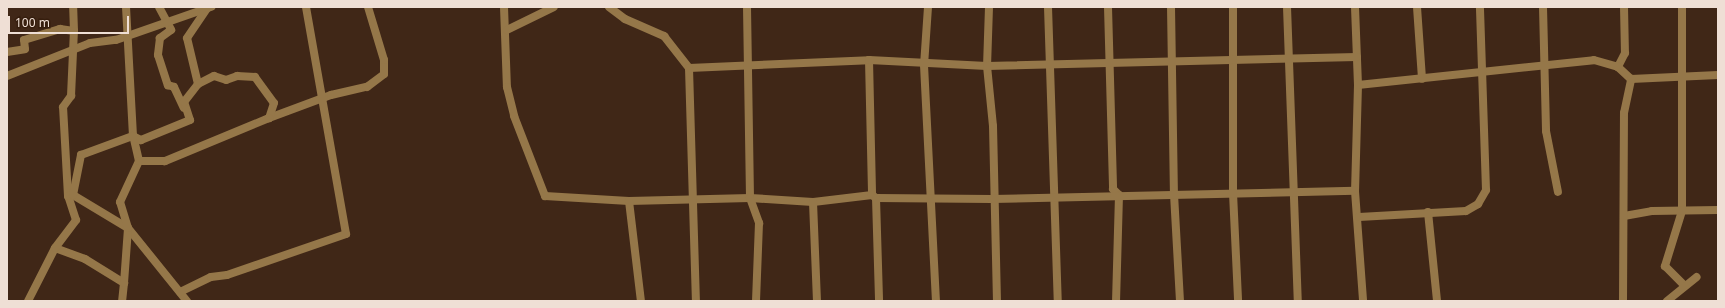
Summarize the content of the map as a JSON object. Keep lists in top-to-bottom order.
{
  "scale_bar": "100 m"
}
